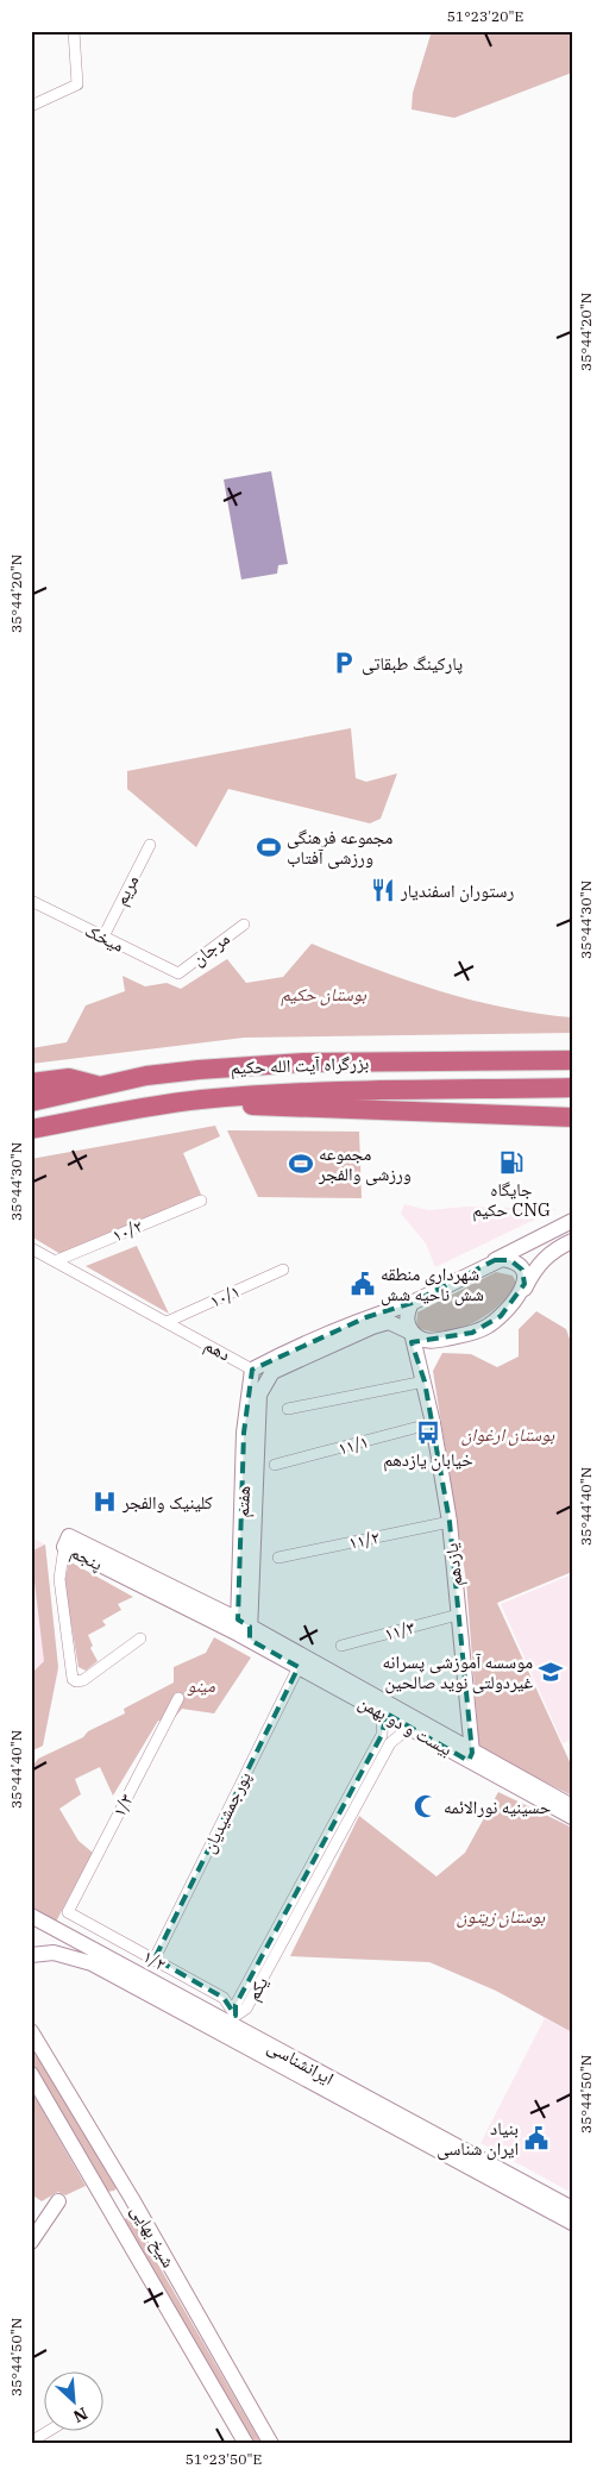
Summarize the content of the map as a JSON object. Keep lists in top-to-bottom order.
{
  "streets": {
    "highway": ["بزرگراه آیت الله حکیم"],
    "street": [
      "مریم",
      "میخک",
      "مرجان",
      "۱۰/۲",
      "۱۰/۱",
      "دهم",
      "۱۱/۱",
      "هفتم",
      "۱۱/۲",
      "پنجم",
      "یازدهم",
      "۱۱/۳",
      "بیست و دو بهمن",
      "۱/۳",
      "پورجمشیدیان",
      "۱/۲",
      "یکم",
      "ایرانشناسی",
      "شیخ بهایی"
    ]
  },
  "crossings": [
    ["مریم", "میخک"],
    ["میخک", "مرجان"],
    ["۱۰/۲", "دهم"],
    ["۱۰/۱", "دهم"],
    ["دهم", "هفتم"],
    ["۱۱/۱", "یازدهم"],
    ["هفتم", "پنجم"],
    ["هفتم", "بیست و دو بهمن"],
    ["۱۱/۲", "یازدهم"],
    ["پنجم", "بیست و دو بهمن"],
    ["یازدهم", "۱۱/۳"],
    ["یازدهم", "بیست و دو بهمن"],
    ["بیست و دو بهمن", "پورجمشیدیان"],
    ["بیست و دو بهمن", "یکم"],
    ["۱/۳", "۱/۲"],
    ["پورجمشیدیان", "۱/۲"],
    ["۱/۲", "یکم"],
    ["۱/۲", "ایرانشناسی"],
    ["یکم", "ایرانشناسی"]
  ],
  "parks": [
    "بوستان حکیم",
    "بوستان ارغوان",
    "مینو",
    "بوستان زیتون"
  ],
  "places": {
    "parking": ["پارکینگ طبقاتی"],
    "sports": ["مجموعه فرهنگی ورزشی آفتاب", "مجموعه ورزشی والفجر"],
    "restaurant": ["رستوران اسفندیار"],
    "fuel station": ["جایگاه حکیم CNG"],
    "public building": ["شهرداری منطقه شش ناحیه شش", "بنیاد ایران شناسی"],
    "bus stop": ["خیابان یازدهم"],
    "hospital": ["کلینیک والفجر"],
    "school or university": ["موسسه آموزشی پسرانه غیردولتی نوید صالحین"],
    "mosque": ["حسینیه نورالائمه"]
  },
  "north": "bottom right",
  "coordinates": [
    "51°23'20\"E",
    "35°44'20\"N",
    "35°44'30\"N",
    "35°44'40\"N",
    "35°44'50\"N",
    "51°23'50\"E"
  ]
}
